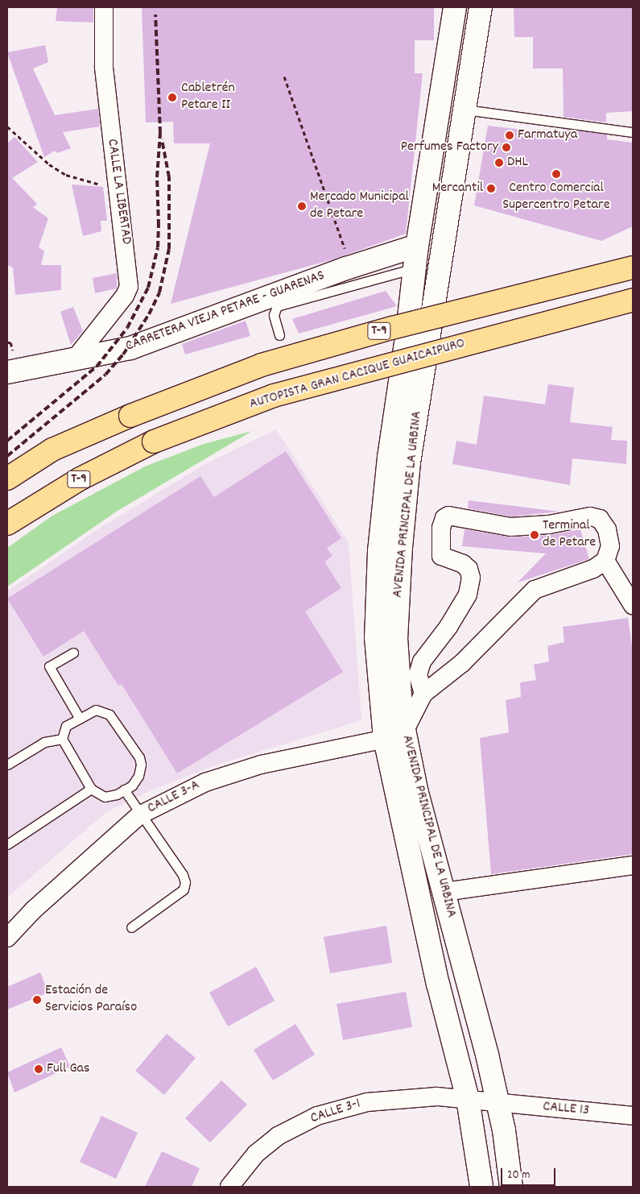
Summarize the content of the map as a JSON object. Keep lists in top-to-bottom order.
{
  "streets": {
    "highway": ["T-9", "AUTOPISTA GRAN CACIQUE GUAICAIPURO"],
    "main road": ["CARRETERA VIEJA PETARE - GUARENAS", "AVENIDA PRINCIPAL DE LA URBINA"],
    "street": [
      "CALLE LA LIBERTAD",
      "CALLE 3-A",
      "CALLE 13",
      "CALLE 3-1"
    ]
  },
  "crossings": [
    ["CALLE LA LIBERTAD", "CARRETERA VIEJA PETARE - GUARENAS"],
    ["CARRETERA VIEJA PETARE - GUARENAS", "AVENIDA PRINCIPAL DE LA URBINA"],
    ["AVENIDA PRINCIPAL DE LA URBINA", "CALLE 3-A"],
    ["AVENIDA PRINCIPAL DE LA URBINA", "CALLE 13"],
    ["AVENIDA PRINCIPAL DE LA URBINA", "CALLE 3-1"],
    ["CALLE 13", "CALLE 3-1"]
  ],
  "places": [
    "Cabletrén Petare II",
    "Farmatuya",
    "Perfumes Factory",
    "DHL",
    "Centro Comercial Supercentro Petare",
    "Mercantil",
    "Mercado Municipal de Petare",
    "Terminal de Petare",
    "Estación de Servicios Paraíso",
    "Full Gas"
  ],
  "scale_bar": "20 m"
}
